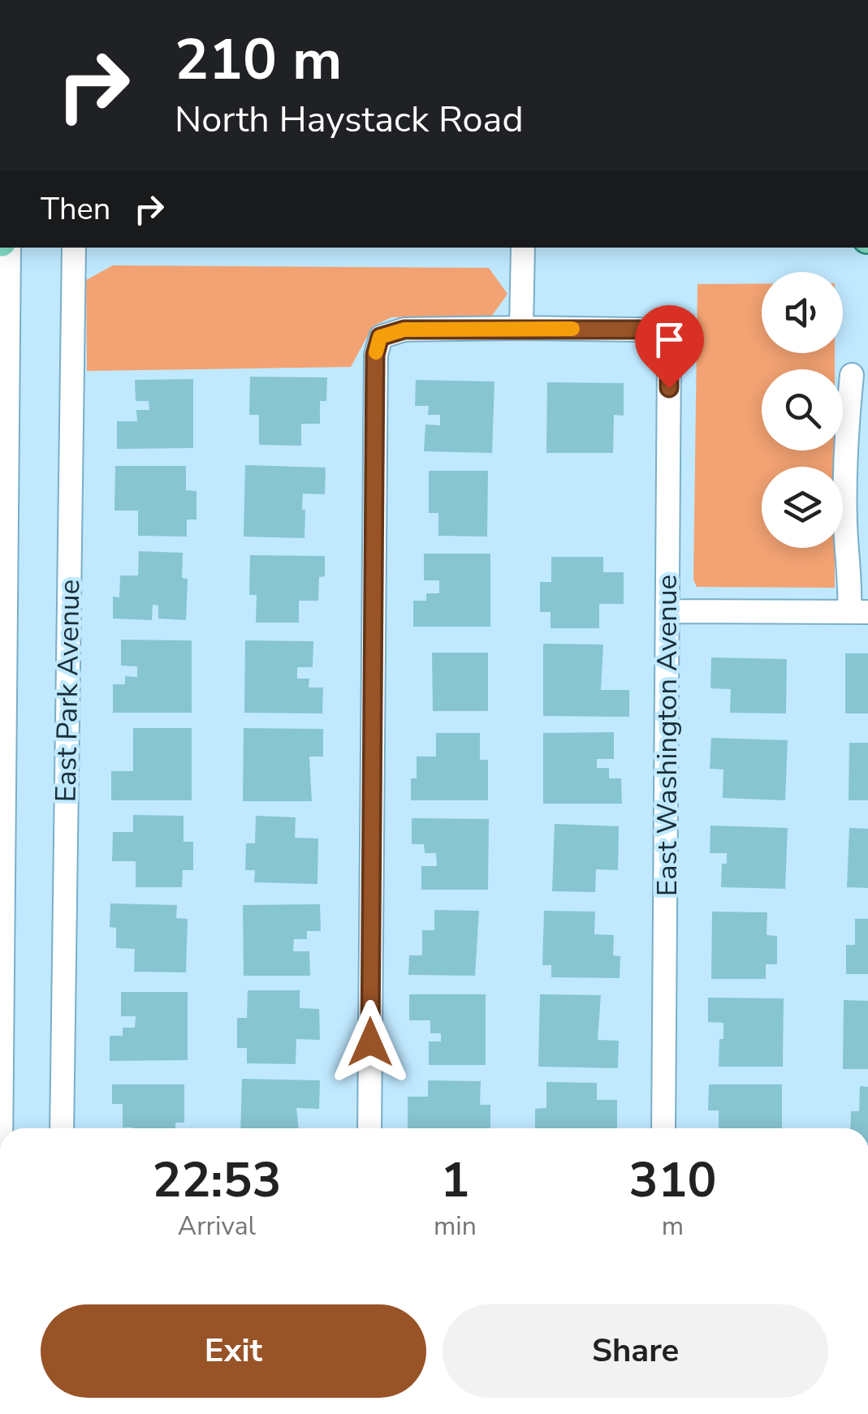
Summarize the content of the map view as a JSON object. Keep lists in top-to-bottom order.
{
  "streets": {
    "street": ["East Park Avenue", "East Washington Avenue"]
  },
  "page": {
    "turn": ["210 m", "North Haystack Road"],
    "then": "Then",
    "eta": [
      "22:53",
      "Arrival",
      "1",
      "min",
      "310",
      "m"
    ],
    "buttons": ["Exit", "Share"]
  }
}
